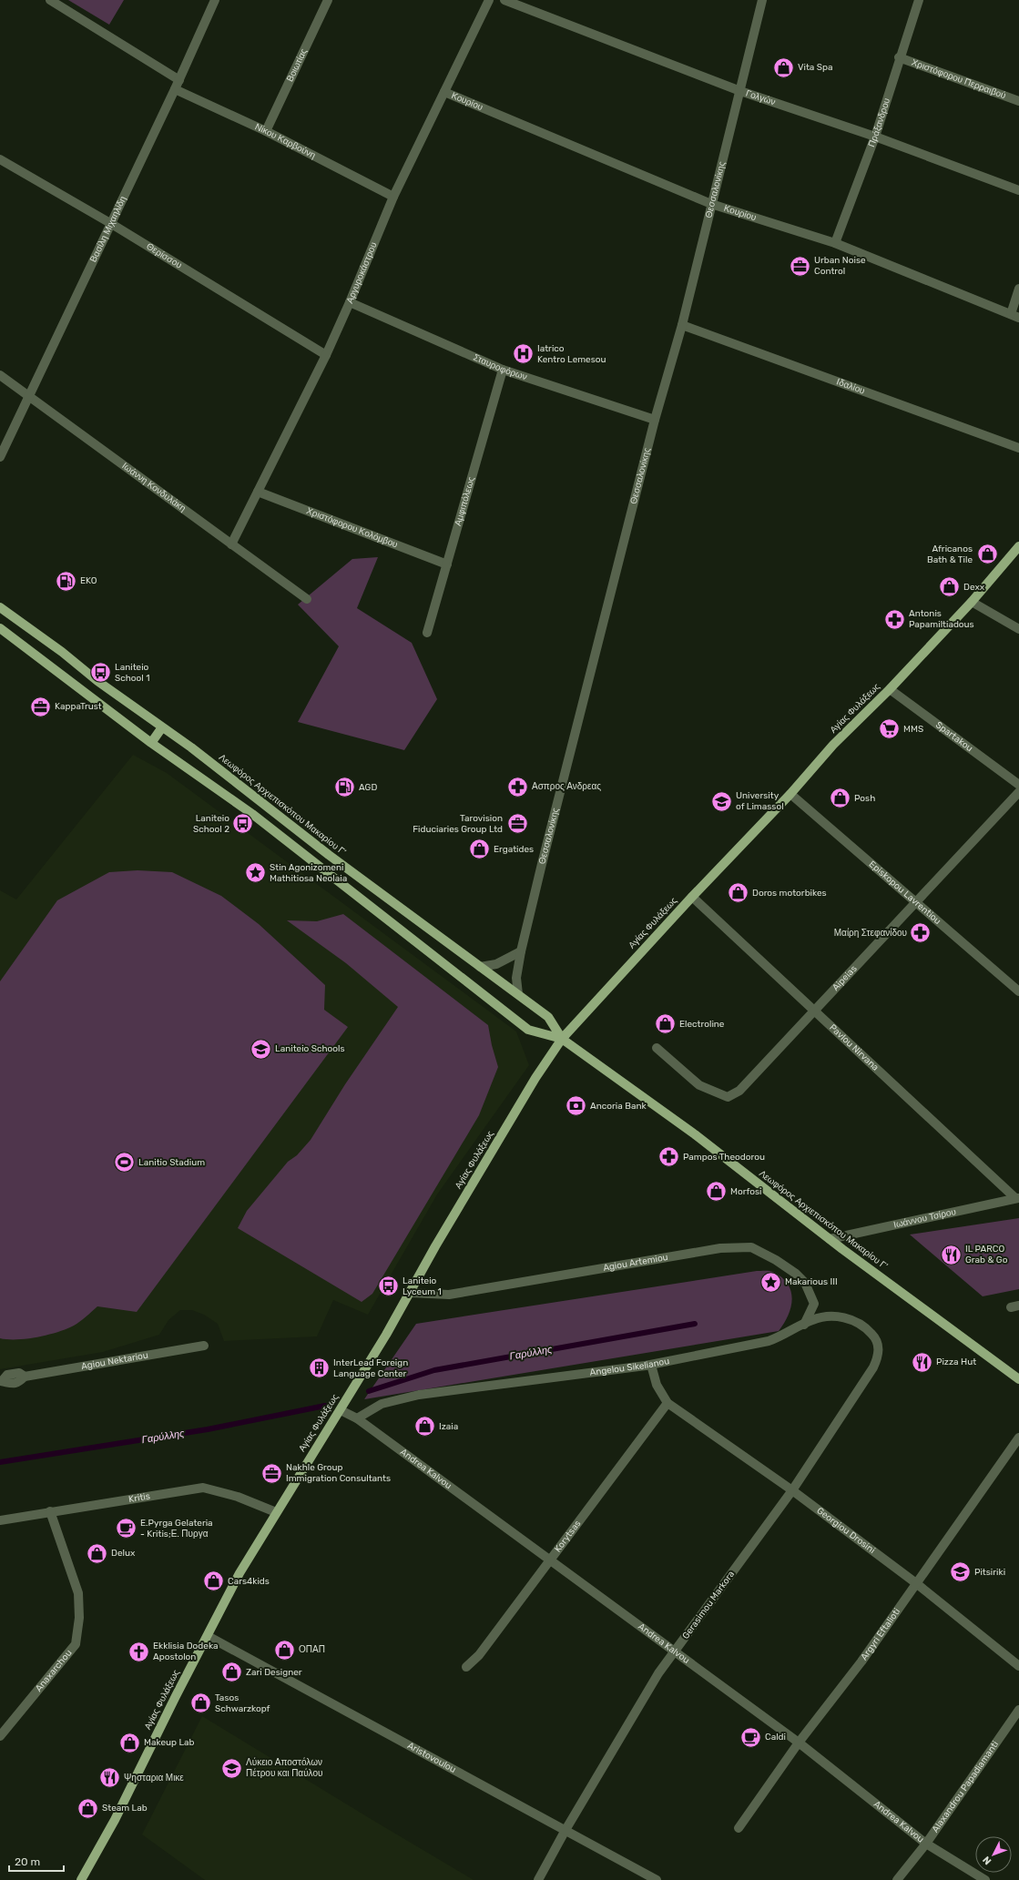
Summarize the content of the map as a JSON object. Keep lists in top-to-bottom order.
{
  "streets": {
    "main road": ["Αγίας Φυλάξεως", "Λεωφόρος Αρχιεπισκόπου Μακαρίου Γ’"],
    "street": [
      "Βοιωτίας",
      "Χριστόφορου Περραιβού",
      "Γολγών",
      "Κουρίου",
      "Πράξανδρου",
      "Νίκου Καρβούνη",
      "Θεσσαλονίκης",
      "Βασίλη Μιχαηλίδη",
      "Θερίσσου",
      "Αργυροκάστρου",
      "Σταυροφόρων",
      "Ιδαλίου",
      "Ιωάννη Κονδυλάκη",
      "Αμφιπόλεως",
      "Χριστόφορου Κολόμβου",
      "Spartakou",
      "Episkopou Lavrentiou",
      "Aipeias",
      "Pavlou Nirvana",
      "Ιωάννου Τσίρου",
      "Agiou Artemiou",
      "Agiou Nektariou",
      "Angelou Sikelianou",
      "Andrea Kalvou",
      "Kritis",
      "Georgiou Drosini",
      "Korytsas",
      "Gerasimou Markora",
      "Argyri Eftalioti",
      "Anaxarchou",
      "Aristovoulou",
      "Alaxandrou Papadiamanti"
    ]
  },
  "crossings": [
    ["Βοιωτίας", "Νίκου Καρβούνη"],
    ["Χριστόφορου Περραιβού", "Πράξανδρου"],
    ["Γολγών", "Πράξανδρου"],
    ["Γολγών", "Θεσσαλονίκης"],
    ["Κουρίου", "Πράξανδρου"],
    ["Κουρίου", "Θεσσαλονίκης"],
    ["Κουρίου", "Αργυροκάστρου"],
    ["Νίκου Καρβούνη", "Βασίλη Μιχαηλίδη"],
    ["Νίκου Καρβούνη", "Αργυροκάστρου"],
    ["Θεσσαλονίκης", "Σταυροφόρων"],
    ["Θεσσαλονίκης", "Ιδαλίου"],
    ["Θεσσαλονίκης", "Λεωφόρος Αρχιεπισκόπου Μακαρίου Γ’"],
    ["Βασίλη Μιχαηλίδη", "Θερίσσου"],
    ["Βασίλη Μιχαηλίδη", "Ιωάννη Κονδυλάκη"],
    ["Θερίσσου", "Αργυροκάστρου"],
    ["Αργυροκάστρου", "Σταυροφόρων"],
    ["Αργυροκάστρου", "Ιωάννη Κονδυλάκη"],
    ["Αργυροκάστρου", "Χριστόφορου Κολόμβου"],
    ["Σταυροφόρων", "Αμφιπόλεως"],
    ["Αμφιπόλεως", "Χριστόφορου Κολόμβου"],
    ["Αγίας Φυλάξεως", "Spartakou"],
    ["Αγίας Φυλάξεως", "Λεωφόρος Αρχιεπισκόπου Μακαρίου Γ’"],
    ["Αγίας Φυλάξεως", "Episkopou Lavrentiou"],
    ["Αγίας Φυλάξεως", "Pavlou Nirvana"],
    ["Αγίας Φυλάξεως", "Agiou Artemiou"],
    ["Αγίας Φυλάξεως", "Andrea Kalvou"],
    ["Αγίας Φυλάξεως", "Kritis"],
    ["Αγίας Φυλάξεως", "Aristovoulou"],
    ["Λεωφόρος Αρχιεπισκόπου Μακαρίου Γ’", "Ιωάννου Τσίρου"],
    ["Episkopou Lavrentiou", "Aipeias"],
    ["Aipeias", "Pavlou Nirvana"],
    ["Pavlou Nirvana", "Ιωάννου Τσίρου"],
    ["Agiou Artemiou", "Angelou Sikelianou"],
    ["Angelou Sikelianou", "Andrea Kalvou"],
    ["Angelou Sikelianou", "Gerasimou Markora"],
    ["Andrea Kalvou", "Korytsas"],
    ["Andrea Kalvou", "Gerasimou Markora"],
    ["Andrea Kalvou", "Argyri Eftalioti"],
    ["Andrea Kalvou", "Alaxandrou Papadiamanti"],
    ["Kritis", "Anaxarchou"],
    ["Georgiou Drosini", "Korytsas"],
    ["Georgiou Drosini", "Gerasimou Markora"],
    ["Georgiou Drosini", "Argyri Eftalioti"],
    ["Gerasimou Markora", "Aristovoulou"]
  ],
  "water": ["Γαρύλλης"],
  "places": {
    "shop": [
      "Vita Spa",
      "Africanos Bath & Tile",
      "Dexx",
      "Posh",
      "Ergatides",
      "Doros motorbikes",
      "Electroline",
      "Morfosi",
      "Izaia",
      "Delux",
      "Cars4kids",
      "ΟΠΑΠ",
      "Zari Designer",
      "Tasos Schwarzkopf",
      "Makeup Lab",
      "Steam Lab"
    ],
    "office": [
      "Urban Noise Control",
      "KappaTrust",
      "Tarovision Fiduciaries Group Ltd",
      "Nakhle Group Immigration Consultants"
    ],
    "hospital": ["Iatrico Kentro Lemesou"],
    "fuel station": ["EKO", "AGD"],
    "pharmacy": [
      "Antonis Papamiltiadous",
      "Ασπρος Ανδρεας",
      "Μαίρη Στεφανίδου",
      "Pampos Theodorou"
    ],
    "bus stop": ["Laniteio School 1", "Laniteio School 2", "Laniteio Lyceum 1"],
    "supermarket": ["MMS"],
    "school or university": [
      "University of Limassol",
      "Laniteio Schools",
      "Pitsiriki",
      "Λύκειο Αποστόλων Πέτρου και Παύλου"
    ],
    "place": ["Stin Agonizomeni Mathitiosa Neolaia", "Makarious III"],
    "bank": ["Ancoria Bank"],
    "sports": ["Lanitio Stadium"],
    "restaurant": ["IL PARCO Grab & Go", "Pizza Hut", "Ψησταρια Μικε"],
    "building": ["InterLead Foreign Language Center"],
    "cafe": ["E.Pyrga Gelateria - Kritis;Ε. Πυργα", "Caldi"],
    "church": ["Ekklisia Dodeka Apostolon"]
  },
  "scale_bar": "20 m",
  "north": "bottom left"
}
